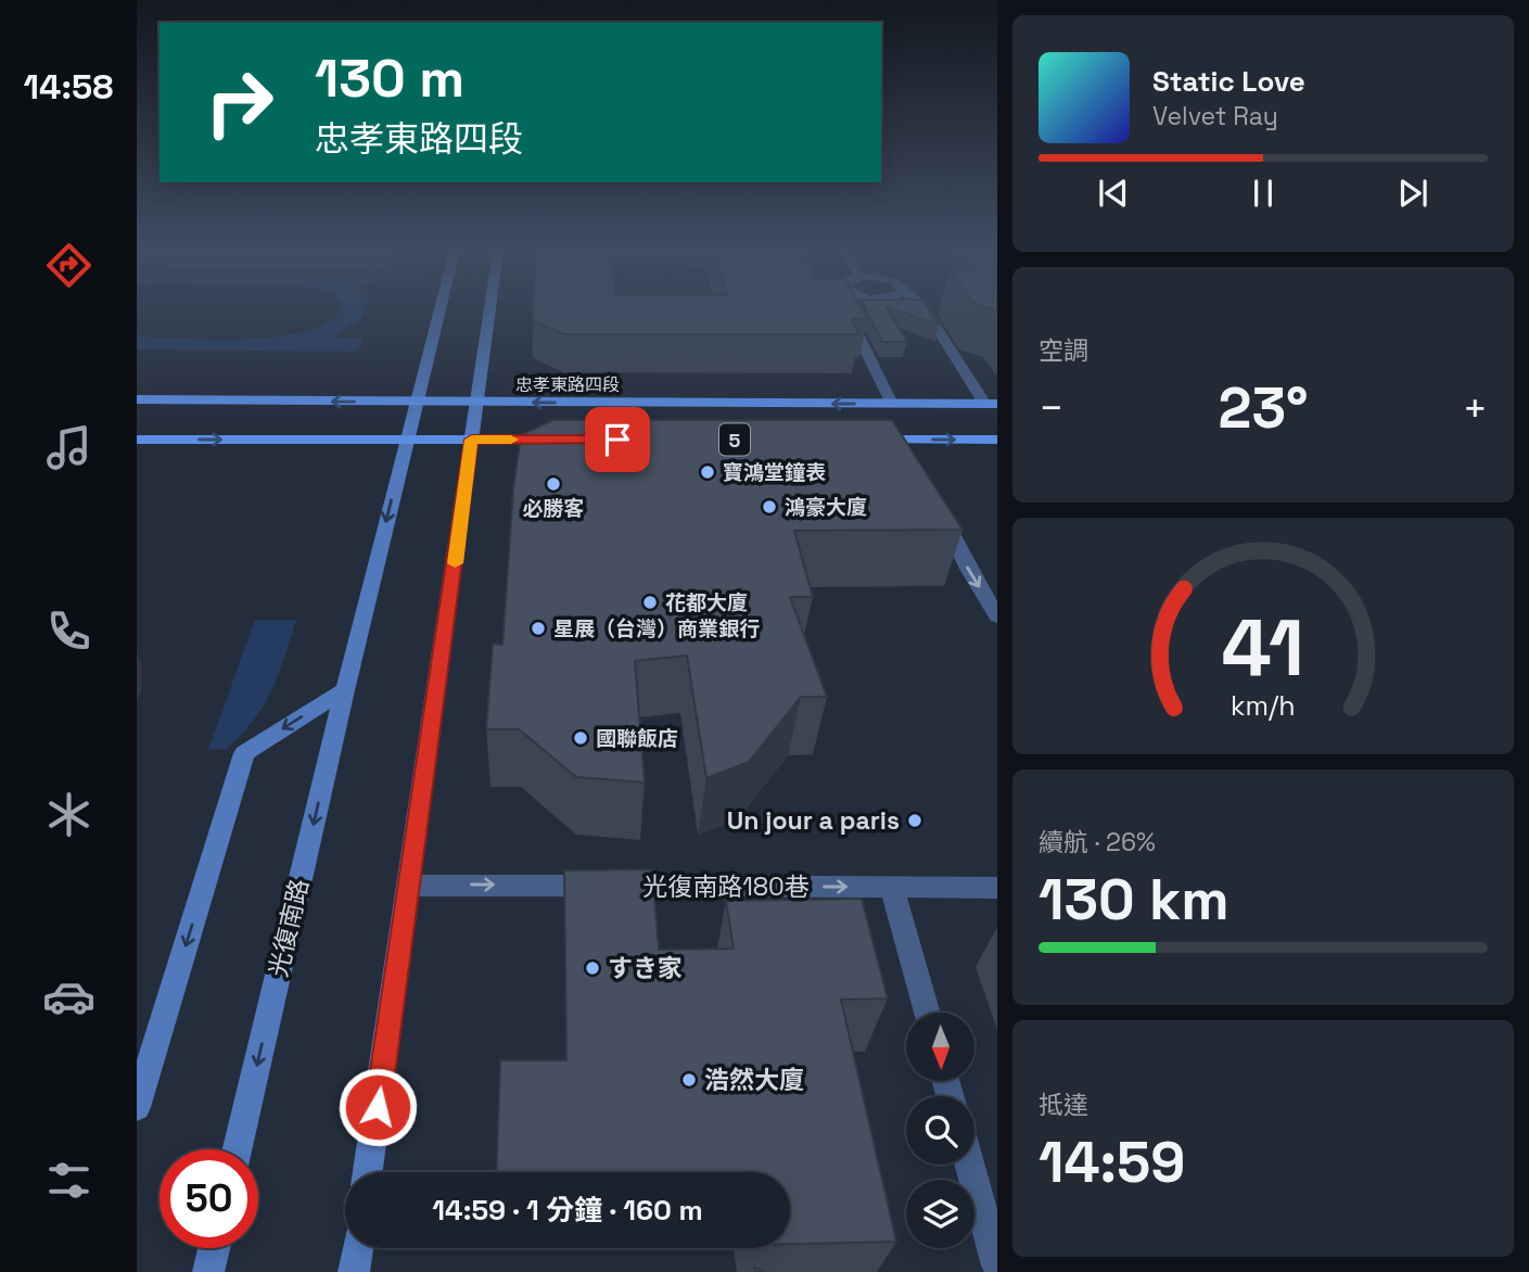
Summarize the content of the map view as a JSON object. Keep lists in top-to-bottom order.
{
  "streets": {
    "main road": ["忠孝東路四段", "5", "光復南路"],
    "street": ["光復南路180巷"]
  },
  "crossings": [
    ["忠孝東路四段", "光復南路"]
  ],
  "one_way": ["光復南路180巷"],
  "places": [
    "寶鴻堂鐘表",
    "必勝客",
    "鴻豪大廈",
    "花都大廈",
    "星展（台灣）商業銀行",
    "國聯飯店",
    "Un jour a paris",
    "すき家",
    "浩然大廈"
  ],
  "north": "bottom",
  "page": {
    "tabs": "14:58",
    "turn": ["130 m", "忠孝東路四段"],
    "song": ["Static Love", "Velvet Ray"],
    "tile": [
      "空調",
      ["續航 · 26%", "130 km"],
      ["抵達", "14:59"]
    ],
    "heat": ["−", "23°", "+"],
    "limit": "50",
    "trip": "14:59 · 1 分鐘 · 160 m",
    "gauge": ["41", "km/h"]
  }
}
